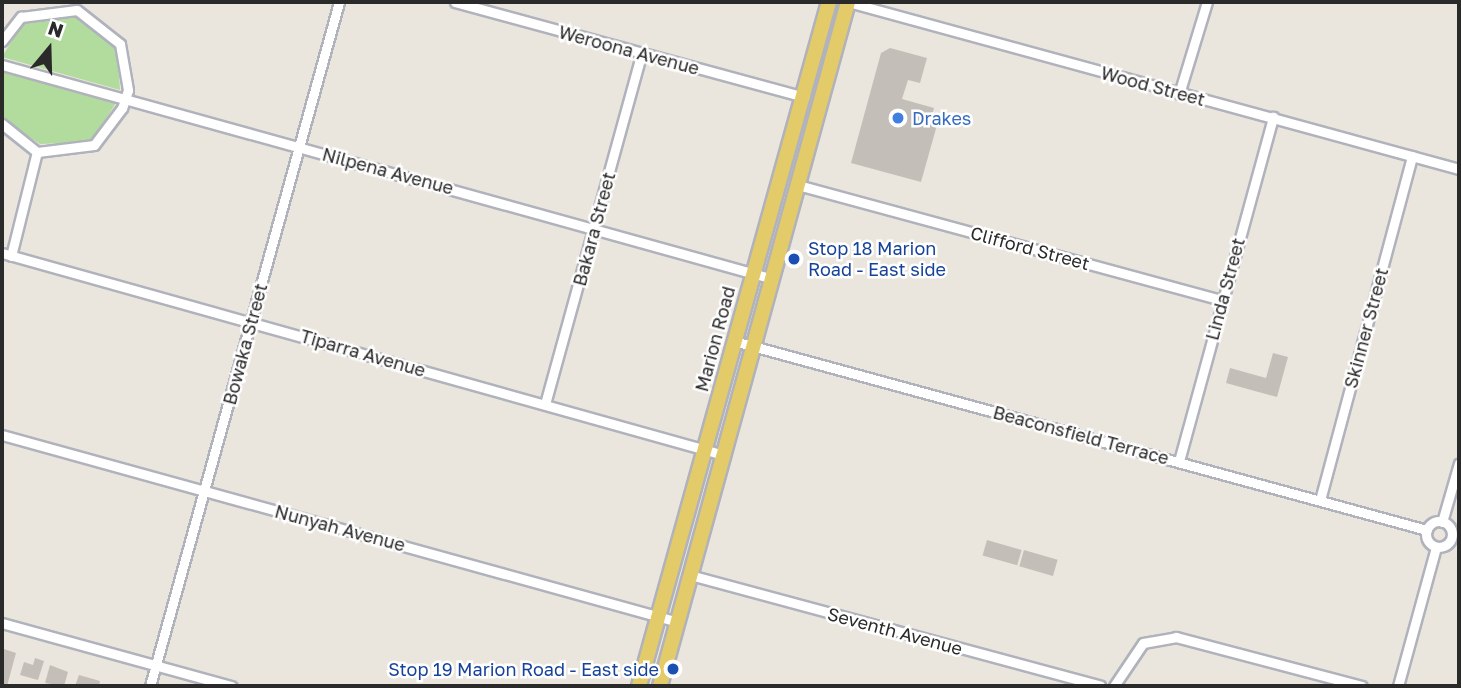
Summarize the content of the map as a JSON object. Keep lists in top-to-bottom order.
{
  "streets": {
    "main road": ["Marion Road"],
    "street": [
      "Weroona Avenue",
      "Wood Street",
      "Nilpena Avenue",
      "Bakara Street",
      "Clifford Street",
      "Linda Street",
      "Skinner Street",
      "Bowaka Street",
      "Tiparra Avenue",
      "Beaconsfield Terrace",
      "Nunyah Avenue",
      "Seventh Avenue"
    ]
  },
  "crossings": [
    ["Weroona Avenue", "Bakara Street"],
    ["Weroona Avenue", "Marion Road"],
    ["Wood Street", "Linda Street"],
    ["Wood Street", "Skinner Street"],
    ["Nilpena Avenue", "Bakara Street"],
    ["Nilpena Avenue", "Marion Road"],
    ["Nilpena Avenue", "Bowaka Street"],
    ["Bakara Street", "Tiparra Avenue"],
    ["Clifford Street", "Linda Street"],
    ["Linda Street", "Beaconsfield Terrace"],
    ["Skinner Street", "Beaconsfield Terrace"],
    ["Marion Road", "Tiparra Avenue"],
    ["Marion Road", "Beaconsfield Terrace"],
    ["Marion Road", "Nunyah Avenue"],
    ["Bowaka Street", "Tiparra Avenue"],
    ["Bowaka Street", "Nunyah Avenue"]
  ],
  "places": ["Drakes", "Stop 18 Marion Road - East side", "Stop 19 Marion Road - East side"],
  "north": "top"
}
